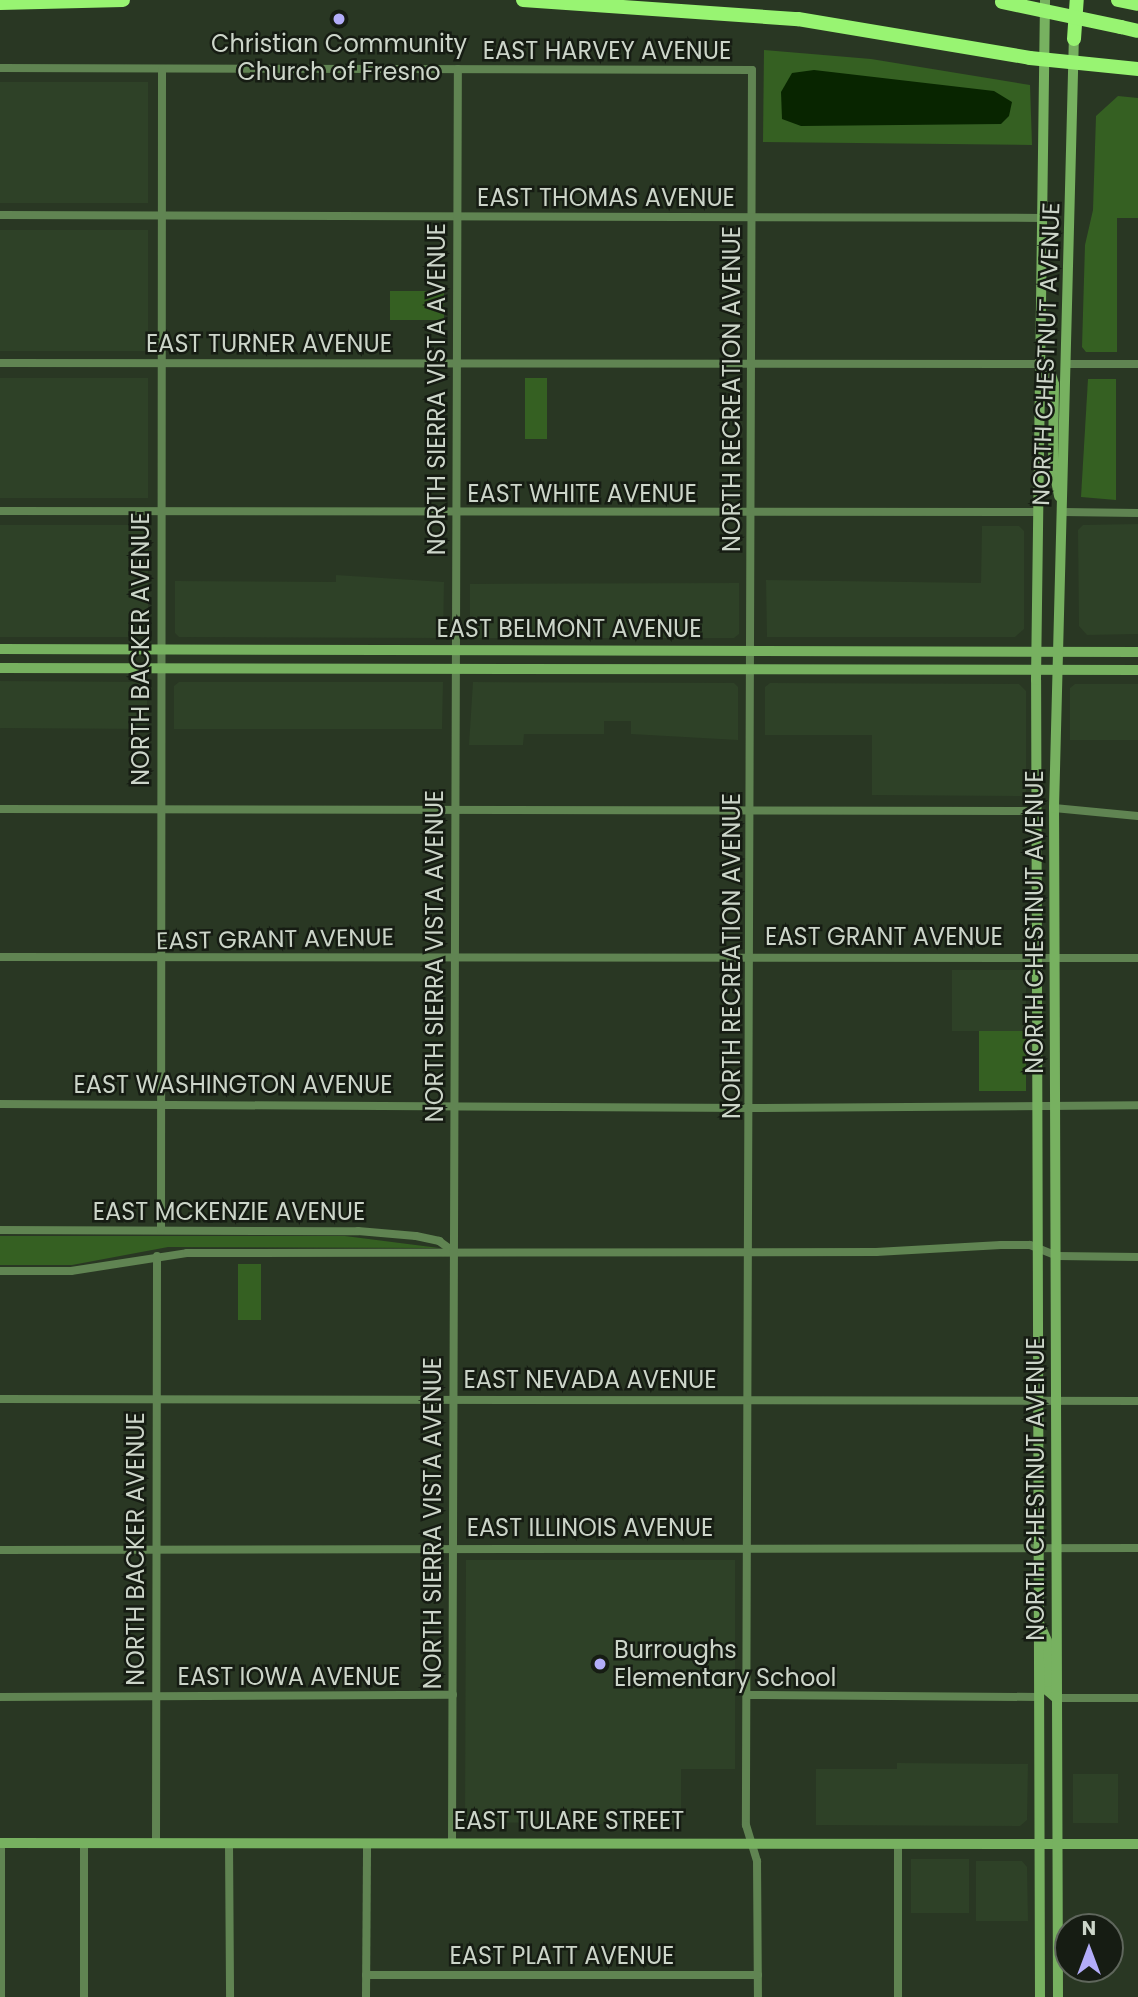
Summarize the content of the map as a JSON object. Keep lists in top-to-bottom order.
{
  "streets": {
    "main road": ["NORTH CHESTNUT AVENUE", "EAST BELMONT AVENUE", "EAST TULARE STREET"],
    "street": [
      "EAST HARVEY AVENUE",
      "EAST THOMAS AVENUE",
      "EAST TURNER AVENUE",
      "NORTH SIERRA VISTA AVENUE",
      "NORTH RECREATION AVENUE",
      "EAST WHITE AVENUE",
      "NORTH BACKER AVENUE",
      "EAST GRANT AVENUE",
      "EAST WASHINGTON AVENUE",
      "EAST MCKENZIE AVENUE",
      "EAST NEVADA AVENUE",
      "EAST ILLINOIS AVENUE",
      "EAST IOWA AVENUE",
      "EAST PLATT AVENUE"
    ]
  },
  "crossings": [
    ["EAST HARVEY AVENUE", "NORTH SIERRA VISTA AVENUE"],
    ["EAST HARVEY AVENUE", "NORTH RECREATION AVENUE"],
    ["EAST HARVEY AVENUE", "NORTH BACKER AVENUE"],
    ["EAST THOMAS AVENUE", "NORTH CHESTNUT AVENUE"],
    ["EAST THOMAS AVENUE", "NORTH SIERRA VISTA AVENUE"],
    ["EAST THOMAS AVENUE", "NORTH RECREATION AVENUE"],
    ["EAST THOMAS AVENUE", "NORTH BACKER AVENUE"],
    ["EAST TURNER AVENUE", "NORTH CHESTNUT AVENUE"],
    ["EAST TURNER AVENUE", "NORTH SIERRA VISTA AVENUE"],
    ["EAST TURNER AVENUE", "NORTH RECREATION AVENUE"],
    ["EAST TURNER AVENUE", "NORTH BACKER AVENUE"],
    ["NORTH CHESTNUT AVENUE", "EAST WHITE AVENUE"],
    ["NORTH CHESTNUT AVENUE", "EAST BELMONT AVENUE"],
    ["NORTH CHESTNUT AVENUE", "EAST GRANT AVENUE"],
    ["NORTH CHESTNUT AVENUE", "EAST WASHINGTON AVENUE"],
    ["NORTH CHESTNUT AVENUE", "EAST MCKENZIE AVENUE"],
    ["NORTH CHESTNUT AVENUE", "EAST NEVADA AVENUE"],
    ["NORTH CHESTNUT AVENUE", "EAST ILLINOIS AVENUE"],
    ["NORTH CHESTNUT AVENUE", "EAST TULARE STREET"],
    ["NORTH SIERRA VISTA AVENUE", "EAST WHITE AVENUE"],
    ["NORTH SIERRA VISTA AVENUE", "EAST BELMONT AVENUE"],
    ["NORTH SIERRA VISTA AVENUE", "EAST GRANT AVENUE"],
    ["NORTH SIERRA VISTA AVENUE", "EAST WASHINGTON AVENUE"],
    ["NORTH SIERRA VISTA AVENUE", "EAST MCKENZIE AVENUE"],
    ["NORTH SIERRA VISTA AVENUE", "EAST NEVADA AVENUE"],
    ["NORTH SIERRA VISTA AVENUE", "EAST ILLINOIS AVENUE"],
    ["NORTH SIERRA VISTA AVENUE", "EAST IOWA AVENUE"],
    ["NORTH SIERRA VISTA AVENUE", "EAST TULARE STREET"],
    ["NORTH RECREATION AVENUE", "EAST WHITE AVENUE"],
    ["NORTH RECREATION AVENUE", "EAST BELMONT AVENUE"],
    ["NORTH RECREATION AVENUE", "EAST GRANT AVENUE"],
    ["NORTH RECREATION AVENUE", "EAST WASHINGTON AVENUE"],
    ["NORTH RECREATION AVENUE", "EAST MCKENZIE AVENUE"],
    ["NORTH RECREATION AVENUE", "EAST NEVADA AVENUE"],
    ["NORTH RECREATION AVENUE", "EAST ILLINOIS AVENUE"],
    ["NORTH RECREATION AVENUE", "EAST TULARE STREET"],
    ["NORTH RECREATION AVENUE", "EAST PLATT AVENUE"],
    ["EAST WHITE AVENUE", "NORTH BACKER AVENUE"],
    ["EAST BELMONT AVENUE", "NORTH BACKER AVENUE"],
    ["NORTH BACKER AVENUE", "EAST GRANT AVENUE"],
    ["NORTH BACKER AVENUE", "EAST WASHINGTON AVENUE"],
    ["NORTH BACKER AVENUE", "EAST MCKENZIE AVENUE"],
    ["NORTH BACKER AVENUE", "EAST NEVADA AVENUE"],
    ["NORTH BACKER AVENUE", "EAST ILLINOIS AVENUE"],
    ["NORTH BACKER AVENUE", "EAST IOWA AVENUE"],
    ["NORTH BACKER AVENUE", "EAST TULARE STREET"]
  ],
  "places": ["Christian Community Church of Fresno", "Burroughs Elementary School"],
  "north": "top"
}
